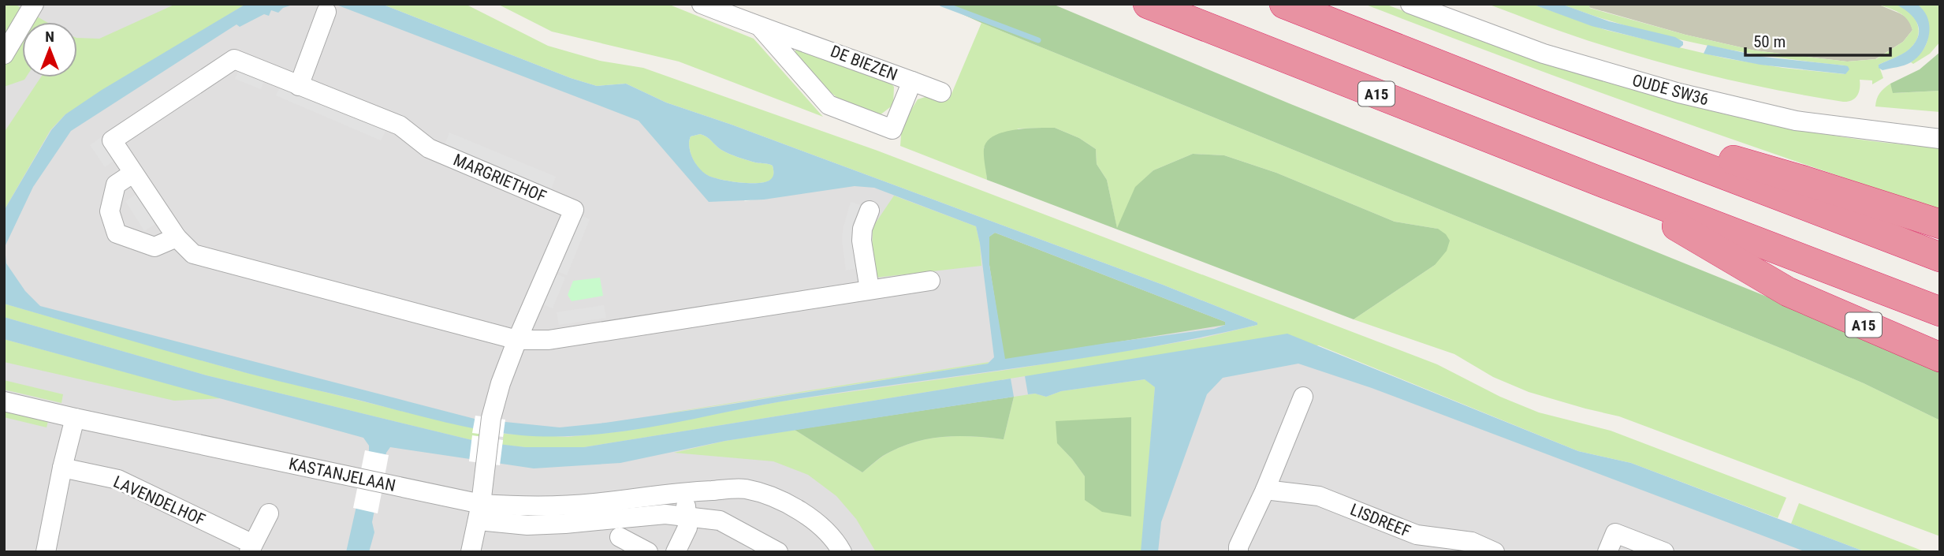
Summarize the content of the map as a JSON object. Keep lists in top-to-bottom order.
{
  "streets": {
    "highway": ["A15"],
    "street": [
      "DE BIEZEN",
      "OUDE SW36",
      "MARGRIETHOF",
      "KASTANJELAAN",
      "LAVENDELHOF",
      "LISDREEF"
    ]
  },
  "crossings": [
    ["MARGRIETHOF", "KASTANJELAAN"]
  ],
  "scale_bar": "50 m",
  "north": "top"
}
